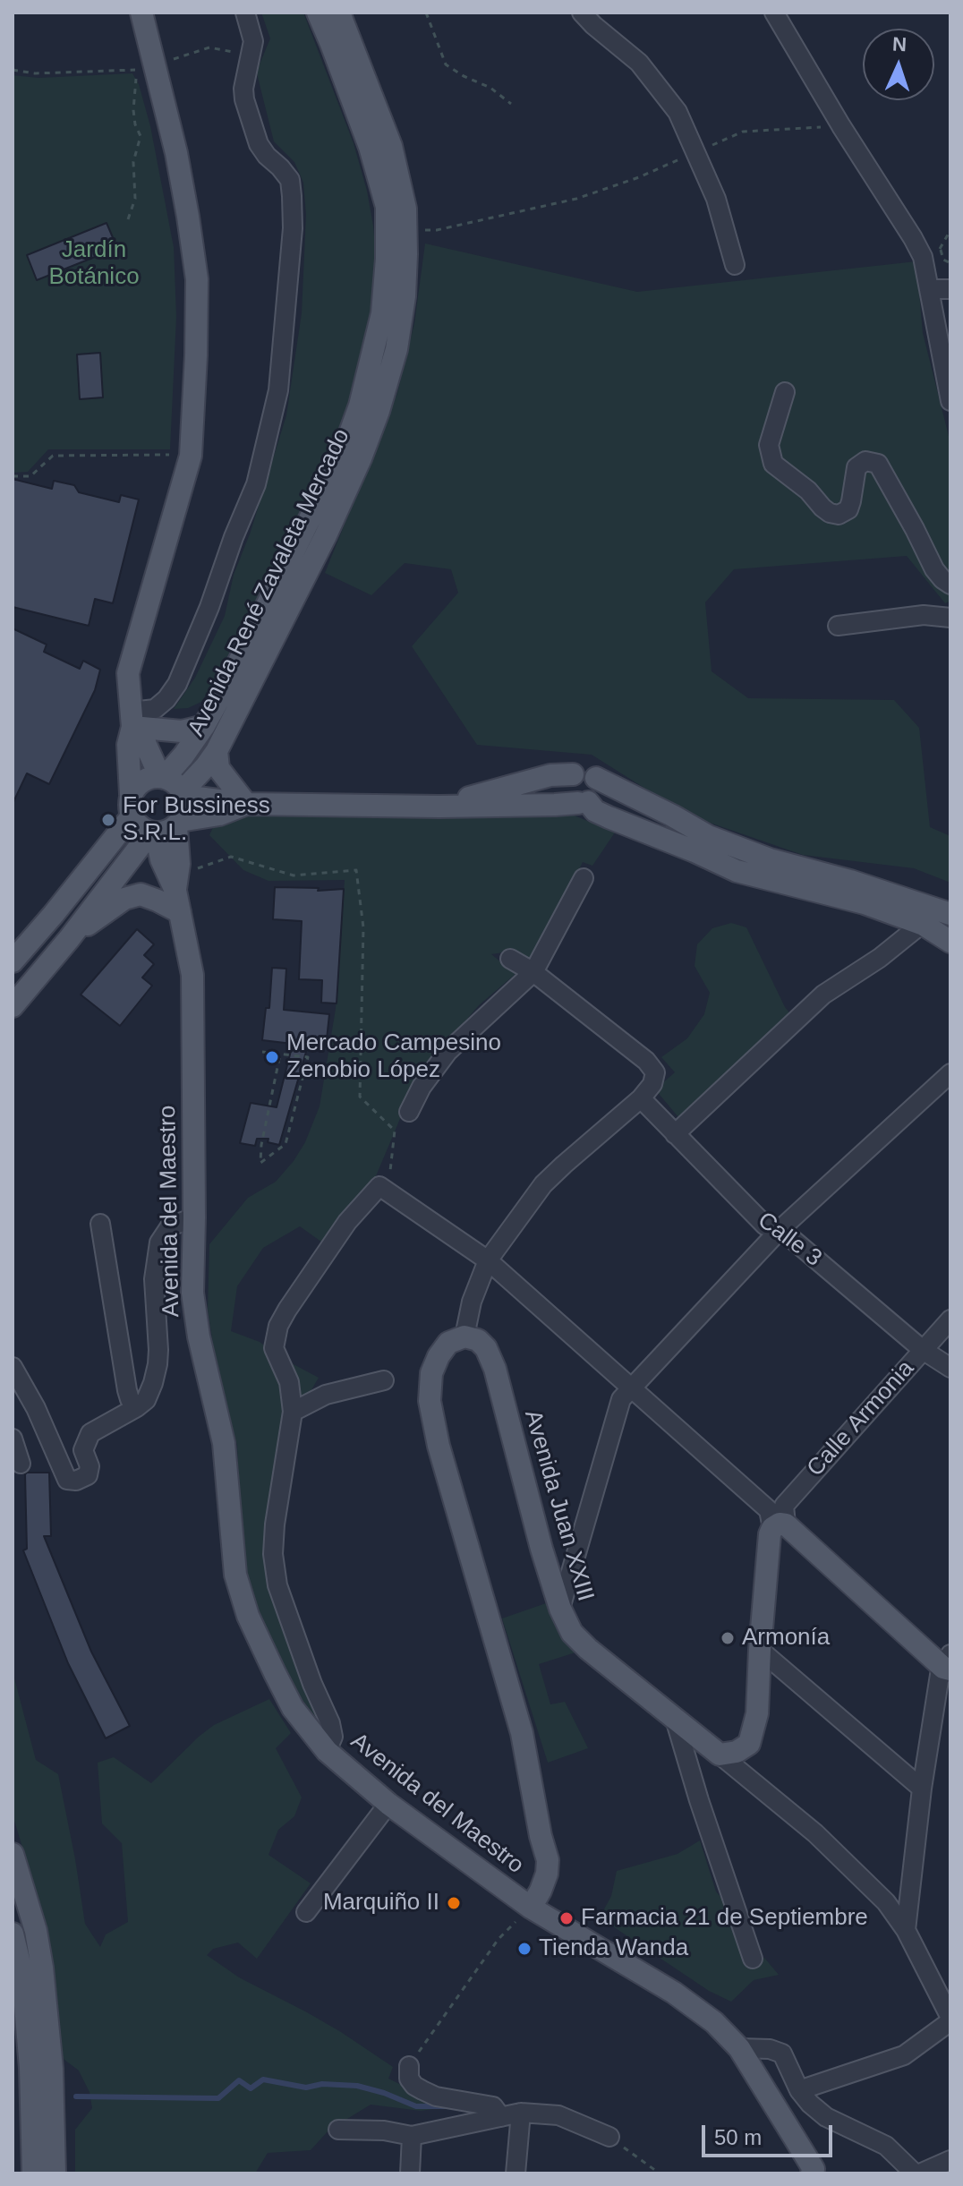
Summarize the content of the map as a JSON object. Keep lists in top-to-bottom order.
{
  "streets": {
    "main road": ["Avenida René Zavaleta Mercado", "Avenida del Maestro", "Avenida Juan XXIII"],
    "street": ["Calle 3", "Calle Armonia"]
  },
  "crossings": [
    ["Avenida René Zavaleta Mercado", "Avenida del Maestro"],
    ["Calle 3", "Calle Armonia"]
  ],
  "parks": ["Jardín Botánico"],
  "places": [
    "For Bussiness S.R.L.",
    "Mercado Campesino Zenobio López",
    "Armonía",
    "Marquiño II",
    "Farmacia 21 de Septiembre",
    "Tienda Wanda"
  ],
  "scale_bar": "50 m",
  "north": "top"
}
